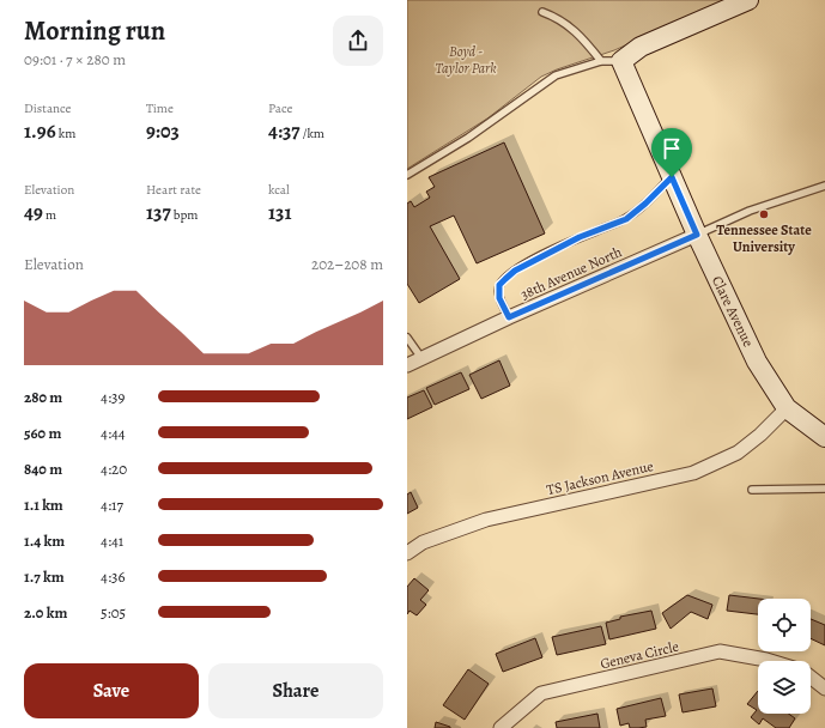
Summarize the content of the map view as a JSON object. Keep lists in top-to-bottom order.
{
  "streets": {
    "street": [
      "38th Avenue North",
      "Clare Avenue",
      "TS Jackson Avenue",
      "Geneva Circle"
    ]
  },
  "crossings": [
    ["38th Avenue North", "Clare Avenue"],
    ["Clare Avenue", "TS Jackson Avenue"]
  ],
  "parks": ["Boyd - Taylor Park"],
  "places": ["Tennessee State University"],
  "page": {
    "heading": ["Morning run", "09:01 · 7 × 280 m"],
    "stats": [
      ["Distance", "1.96 km"],
      ["Time", "9:03"],
      ["Pace", "4:37 /km"],
      ["Elevation", "49 m"],
      ["Heart rate", "137 bpm"],
      ["kcal", "131"]
    ],
    "chart": ["Elevation", "202–208 m"],
    "list": [
      {
        "name": "280 m",
        "note": "4:39"
      },
      {
        "name": "560 m",
        "note": "4:44"
      },
      {
        "name": "840 m",
        "note": "4:20"
      },
      {
        "name": "1.1 km",
        "note": "4:17"
      },
      {
        "name": "1.4 km",
        "note": "4:41"
      },
      {
        "name": "1.7 km",
        "note": "4:36"
      },
      {
        "name": "2.0 km",
        "note": "5:05"
      }
    ],
    "buttons": ["Save", "Share"]
  }
}
